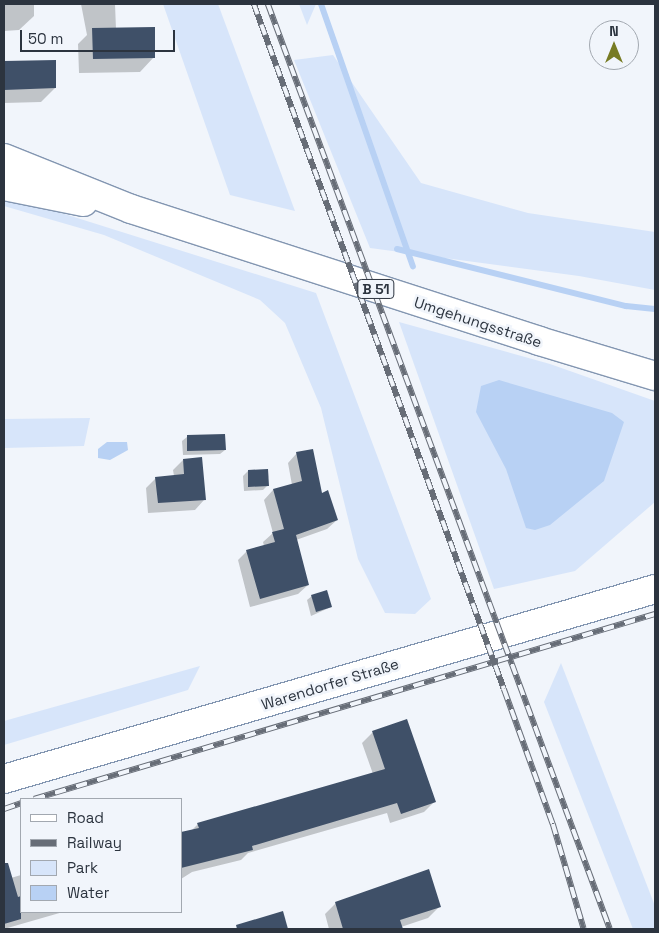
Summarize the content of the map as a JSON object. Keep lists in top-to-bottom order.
{
  "streets": {
    "main road": ["B 51", "Umgehungsstraße", "Warendorfer Straße"]
  },
  "legend": [
    "Road",
    "Railway",
    "Park",
    "Water"
  ],
  "scale_bar": "50 m",
  "north": "top"
}
